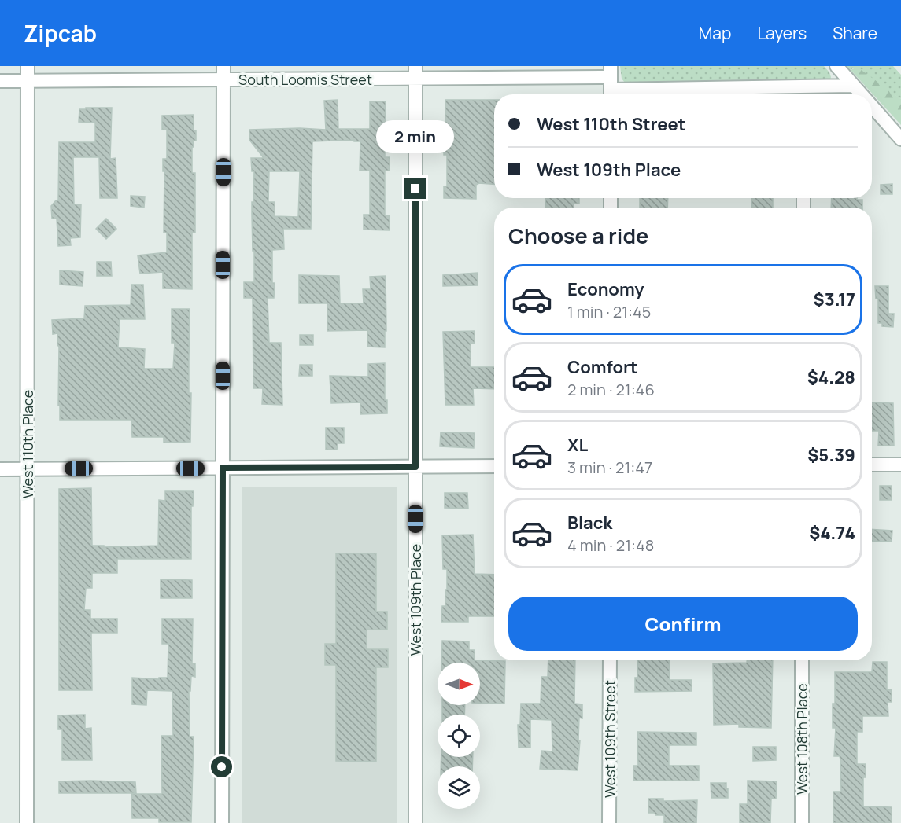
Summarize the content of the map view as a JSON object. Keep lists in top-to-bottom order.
{
  "streets": {
    "street": [
      "South Loomis Street",
      "West 110th Place",
      "West 109th Place",
      "West 109th Street",
      "West 108th Place"
    ]
  },
  "crossings": [
    ["South Loomis Street", "West 110th Place"],
    ["South Loomis Street", "West 109th Place"]
  ],
  "north": "right",
  "page": {
    "header": "Zipcab",
    "nav": ["Map", "Layers", "Share"],
    "banner": ["West 110th Street", "West 109th Place"],
    "bubble": "2 min",
    "heading": "Choose a ride",
    "list": [
      {
        "name": "Economy",
        "note": "1 min · 21:45",
        "value": "$3.17"
      },
      {
        "name": "Comfort",
        "note": "2 min · 21:46",
        "value": "$4.28"
      },
      {
        "name": "XL",
        "note": "3 min · 21:47",
        "value": "$5.39"
      },
      {
        "name": "Black",
        "note": "4 min · 21:48",
        "value": "$4.74"
      }
    ],
    "buttons": "Confirm"
  }
}
